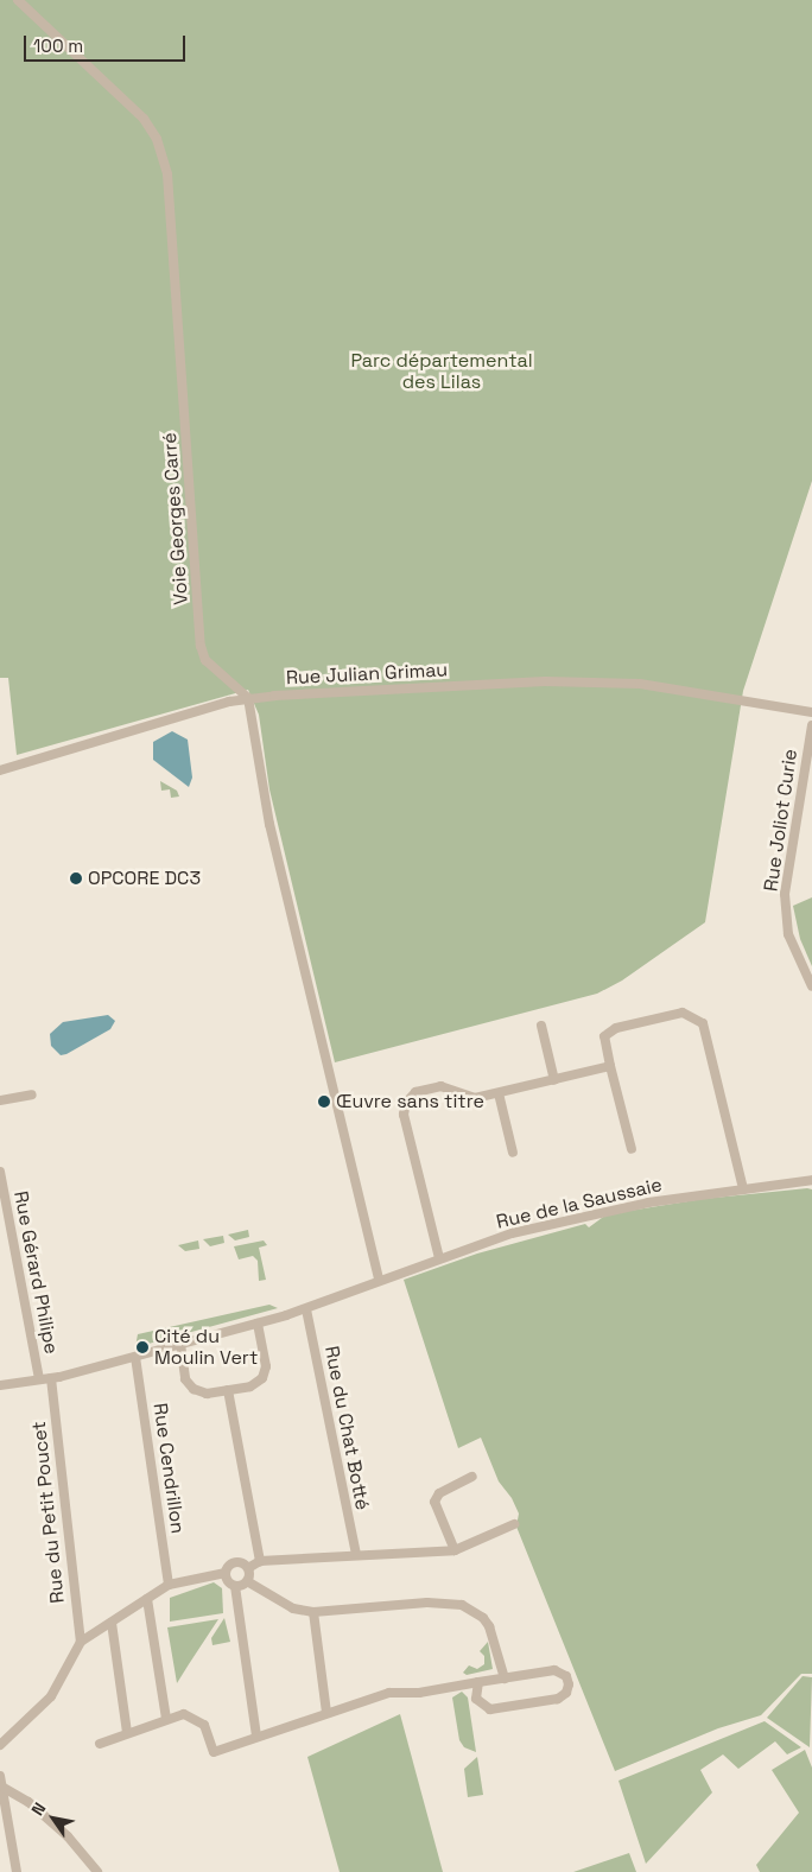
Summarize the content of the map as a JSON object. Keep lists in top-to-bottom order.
{
  "streets": {
    "street": [
      "Voie Georges Carré",
      "Rue Julian Grimau",
      "Rue Joliot Curie",
      "Rue de la Saussaie",
      "Rue Gérard Philipe",
      "Rue du Chat Botté",
      "Rue Cendrillon",
      "Rue du Petit Poucet"
    ]
  },
  "crossings": [
    ["Voie Georges Carré", "Rue Julian Grimau"],
    ["Rue de la Saussaie", "Rue Gérard Philipe"],
    ["Rue de la Saussaie", "Rue du Chat Botté"],
    ["Rue de la Saussaie", "Rue Cendrillon"],
    ["Rue de la Saussaie", "Rue du Petit Poucet"]
  ],
  "parks": ["Parc départemental des Lilas"],
  "places": ["OPCORE DC3", "Œuvre sans titre", "Cité du Moulin Vert"],
  "scale_bar": "100 m",
  "north": "top left"
}
